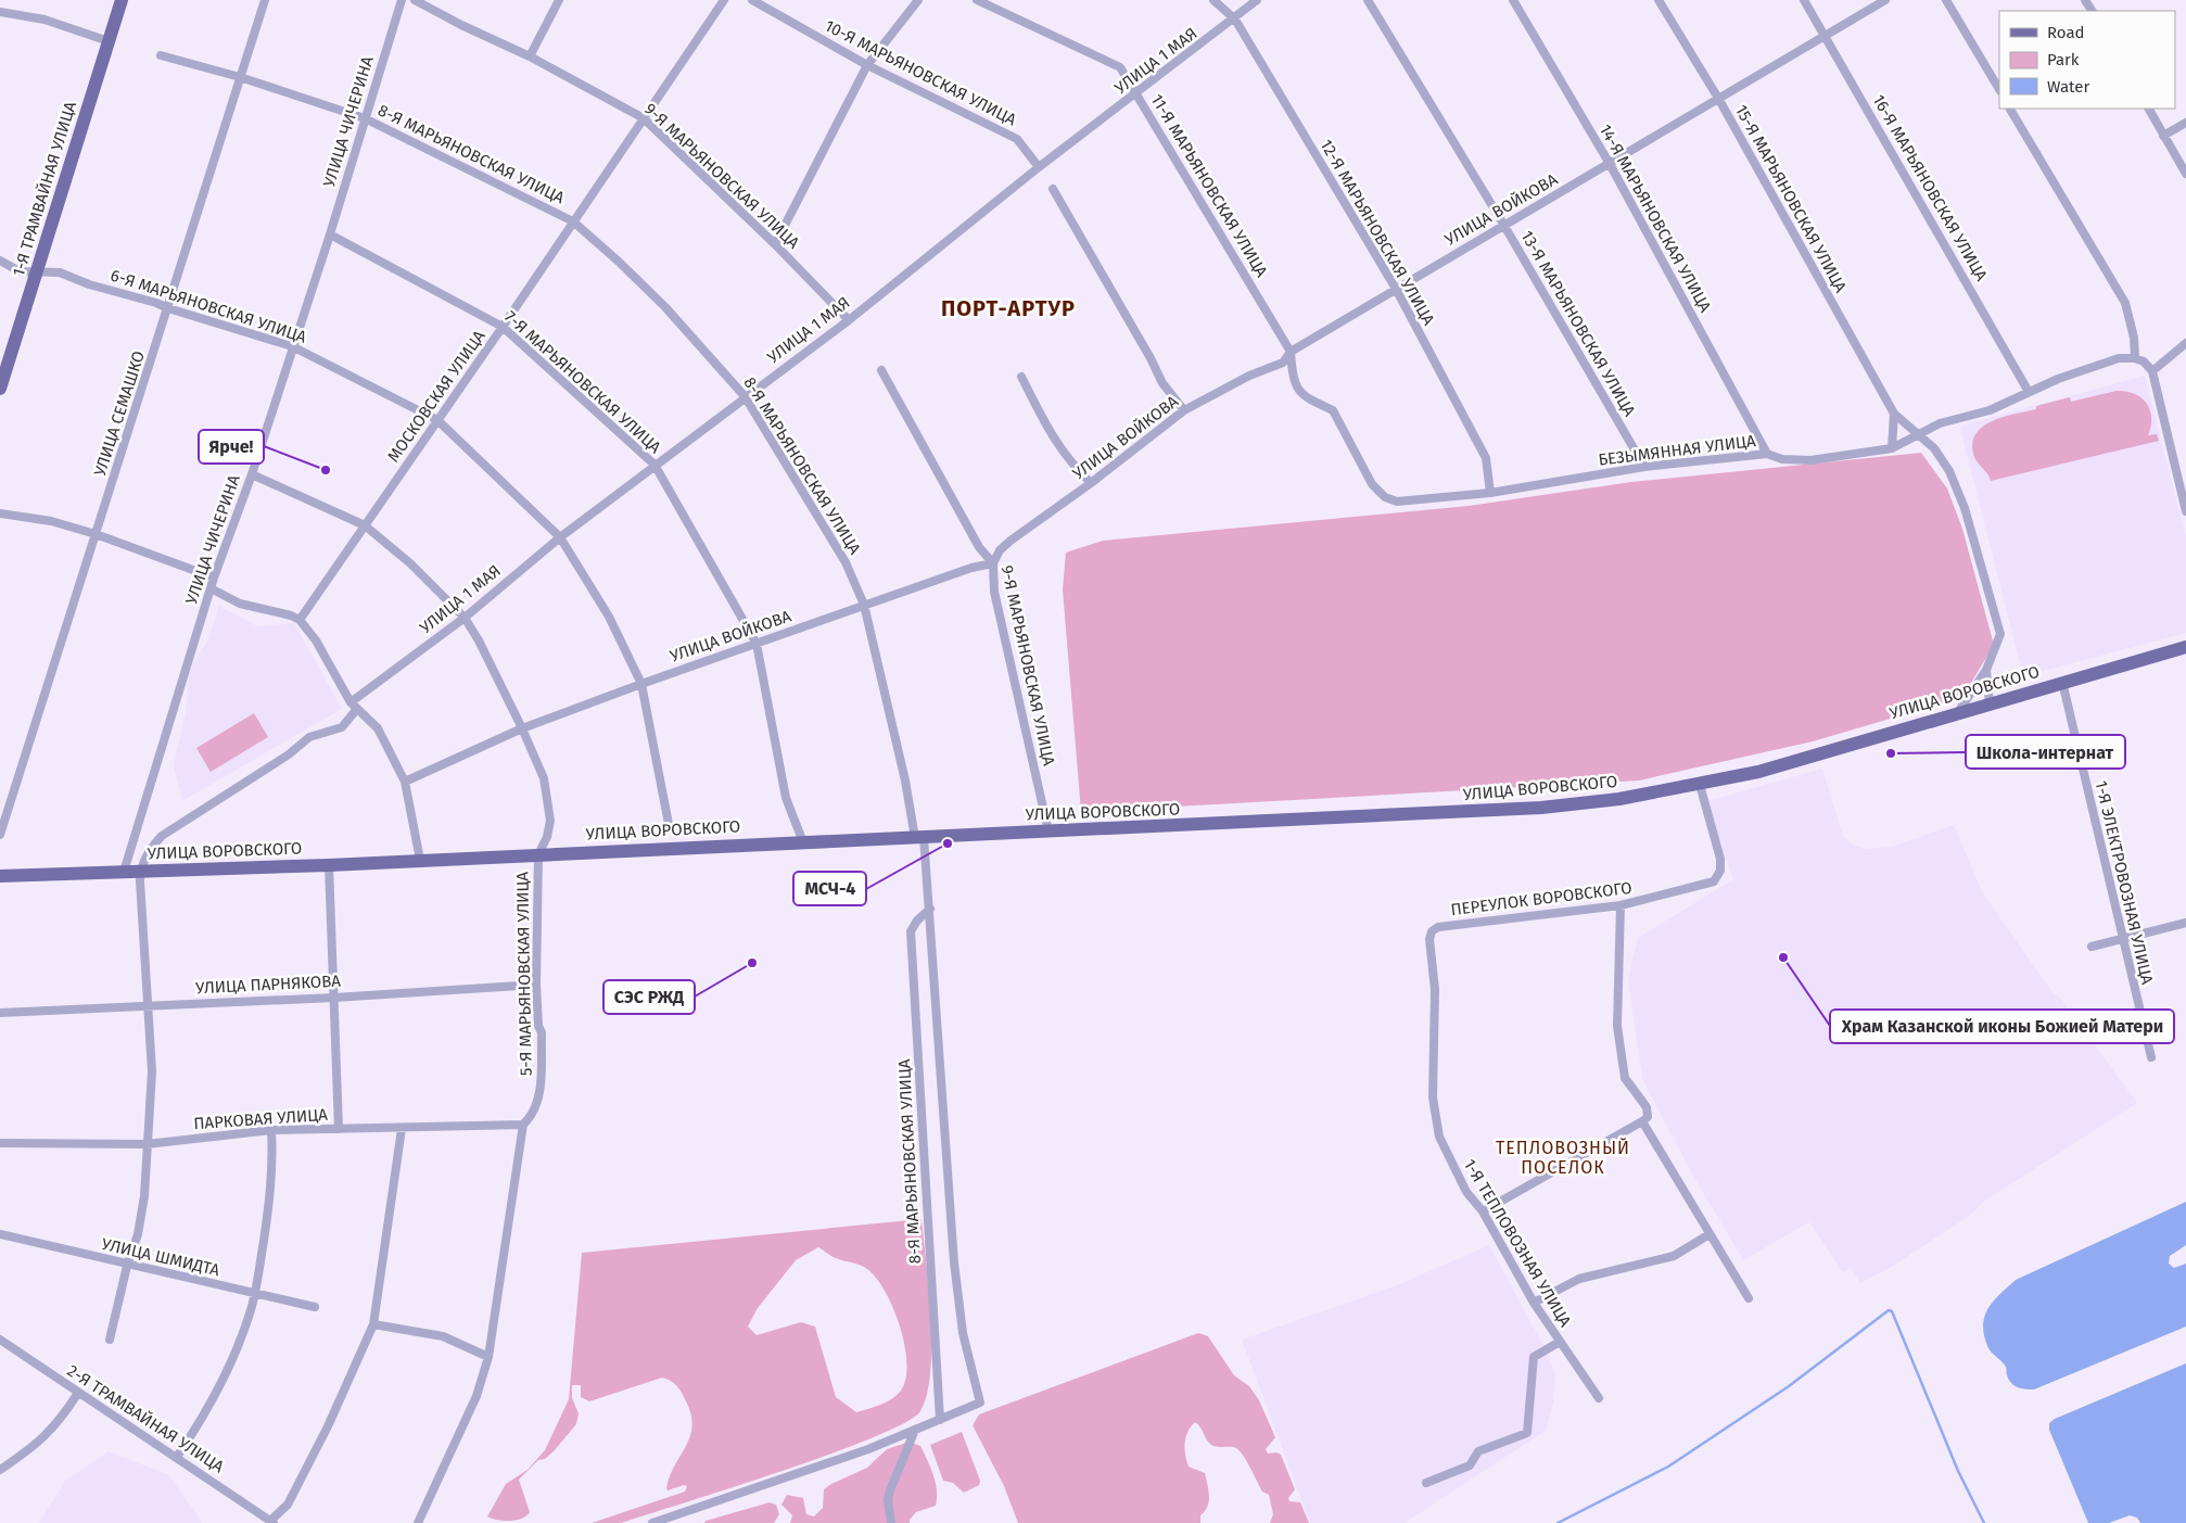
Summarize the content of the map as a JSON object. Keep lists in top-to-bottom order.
{
  "streets": {
    "main road": ["1-Я ТРАМВАЙНАЯ УЛИЦА", "УЛИЦА ВОРОВСКОГО"],
    "street": [
      "УЛИЦА 1 МАЯ",
      "10-Я МАРЬЯНОВСКАЯ УЛИЦА",
      "УЛИЦА ЧИЧЕРИНА",
      "8-Я МАРЬЯНОВСКАЯ УЛИЦА",
      "9-Я МАРЬЯНОВСКАЯ УЛИЦА",
      "11-Я МАРЬЯНОВСКАЯ УЛИЦА",
      "16-Я МАРЬЯНОВСКАЯ УЛИЦА",
      "15-Я МАРЬЯНОВСКАЯ УЛИЦА",
      "УЛИЦА ВОЙКОВА",
      "14-Я МАРЬЯНОВСКАЯ УЛИЦА",
      "12-Я МАРЬЯНОВСКАЯ УЛИЦА",
      "6-Я МАРЬЯНОВСКАЯ УЛИЦА",
      "13-Я МАРЬЯНОВСКАЯ УЛИЦА",
      "7-Я МАРЬЯНОВСКАЯ УЛИЦА",
      "МОСКОВСКАЯ УЛИЦА",
      "УЛИЦА СЕМАШКО",
      "БЕЗЫМЯННАЯ УЛИЦА",
      "1-Я ЭЛЕКТРОВОЗНАЯ УЛИЦА",
      "ПЕРЕУЛОК ВОРОВСКОГО",
      "5-Я МАРЬЯНОВСКАЯ УЛИЦА",
      "УЛИЦА ПАРНЯКОВА",
      "ПАРКОВАЯ УЛИЦА",
      "1-Я ТЕПЛОВОЗНАЯ УЛИЦА",
      "УЛИЦА ШМИДТА",
      "2-Я ТРАМВАЙНАЯ УЛИЦА"
    ]
  },
  "crossings": [
    ["УЛИЦА 1 МАЯ", "10-Я МАРЬЯНОВСКАЯ УЛИЦА"],
    ["УЛИЦА 1 МАЯ", "8-Я МАРЬЯНОВСКАЯ УЛИЦА"],
    ["УЛИЦА 1 МАЯ", "9-Я МАРЬЯНОВСКАЯ УЛИЦА"],
    ["УЛИЦА 1 МАЯ", "11-Я МАРЬЯНОВСКАЯ УЛИЦА"],
    ["УЛИЦА 1 МАЯ", "12-Я МАРЬЯНОВСКАЯ УЛИЦА"],
    ["УЛИЦА 1 МАЯ", "6-Я МАРЬЯНОВСКАЯ УЛИЦА"],
    ["УЛИЦА 1 МАЯ", "7-Я МАРЬЯНОВСКАЯ УЛИЦА"],
    ["УЛИЦА 1 МАЯ", "УЛИЦА ВОРОВСКОГО"],
    ["УЛИЦА 1 МАЯ", "5-Я МАРЬЯНОВСКАЯ УЛИЦА"],
    ["УЛИЦА ЧИЧЕРИНА", "8-Я МАРЬЯНОВСКАЯ УЛИЦА"],
    ["УЛИЦА ЧИЧЕРИНА", "6-Я МАРЬЯНОВСКАЯ УЛИЦА"],
    ["УЛИЦА ЧИЧЕРИНА", "7-Я МАРЬЯНОВСКАЯ УЛИЦА"],
    ["УЛИЦА ЧИЧЕРИНА", "УЛИЦА ВОРОВСКОГО"],
    ["УЛИЦА ЧИЧЕРИНА", "5-Я МАРЬЯНОВСКАЯ УЛИЦА"],
    ["8-Я МАРЬЯНОВСКАЯ УЛИЦА", "УЛИЦА ВОЙКОВА"],
    ["8-Я МАРЬЯНОВСКАЯ УЛИЦА", "МОСКОВСКАЯ УЛИЦА"],
    ["8-Я МАРЬЯНОВСКАЯ УЛИЦА", "УЛИЦА СЕМАШКО"],
    ["8-Я МАРЬЯНОВСКАЯ УЛИЦА", "УЛИЦА ВОРОВСКОГО"],
    ["9-Я МАРЬЯНОВСКАЯ УЛИЦА", "УЛИЦА ВОЙКОВА"],
    ["9-Я МАРЬЯНОВСКАЯ УЛИЦА", "МОСКОВСКАЯ УЛИЦА"],
    ["9-Я МАРЬЯНОВСКАЯ УЛИЦА", "УЛИЦА ВОРОВСКОГО"],
    ["11-Я МАРЬЯНОВСКАЯ УЛИЦА", "УЛИЦА ВОЙКОВА"],
    ["11-Я МАРЬЯНОВСКАЯ УЛИЦА", "БЕЗЫМЯННАЯ УЛИЦА"],
    ["16-Я МАРЬЯНОВСКАЯ УЛИЦА", "УЛИЦА ВОЙКОВА"],
    ["16-Я МАРЬЯНОВСКАЯ УЛИЦА", "БЕЗЫМЯННАЯ УЛИЦА"],
    ["1-Я ТРАМВАЙНАЯ УЛИЦА", "6-Я МАРЬЯНОВСКАЯ УЛИЦА"],
    ["15-Я МАРЬЯНОВСКАЯ УЛИЦА", "УЛИЦА ВОЙКОВА"],
    ["15-Я МАРЬЯНОВСКАЯ УЛИЦА", "БЕЗЫМЯННАЯ УЛИЦА"],
    ["УЛИЦА ВОЙКОВА", "14-Я МАРЬЯНОВСКАЯ УЛИЦА"],
    ["УЛИЦА ВОЙКОВА", "12-Я МАРЬЯНОВСКАЯ УЛИЦА"],
    ["УЛИЦА ВОЙКОВА", "6-Я МАРЬЯНОВСКАЯ УЛИЦА"],
    ["УЛИЦА ВОЙКОВА", "13-Я МАРЬЯНОВСКАЯ УЛИЦА"],
    ["УЛИЦА ВОЙКОВА", "7-Я МАРЬЯНОВСКАЯ УЛИЦА"],
    ["УЛИЦА ВОЙКОВА", "5-Я МАРЬЯНОВСКАЯ УЛИЦА"],
    ["14-Я МАРЬЯНОВСКАЯ УЛИЦА", "БЕЗЫМЯННАЯ УЛИЦА"],
    ["12-Я МАРЬЯНОВСКАЯ УЛИЦА", "БЕЗЫМЯННАЯ УЛИЦА"],
    ["6-Я МАРЬЯНОВСКАЯ УЛИЦА", "МОСКОВСКАЯ УЛИЦА"],
    ["6-Я МАРЬЯНОВСКАЯ УЛИЦА", "УЛИЦА СЕМАШКО"],
    ["13-Я МАРЬЯНОВСКАЯ УЛИЦА", "БЕЗЫМЯННАЯ УЛИЦА"],
    ["7-Я МАРЬЯНОВСКАЯ УЛИЦА", "МОСКОВСКАЯ УЛИЦА"],
    ["7-Я МАРЬЯНОВСКАЯ УЛИЦА", "УЛИЦА ВОРОВСКОГО"],
    ["МОСКОВСКАЯ УЛИЦА", "5-Я МАРЬЯНОВСКАЯ УЛИЦА"],
    ["УЛИЦА ВОРОВСКОГО", "1-Я ЭЛЕКТРОВОЗНАЯ УЛИЦА"],
    ["УЛИЦА ВОРОВСКОГО", "ПЕРЕУЛОК ВОРОВСКОГО"],
    ["УЛИЦА ВОРОВСКОГО", "5-Я МАРЬЯНОВСКАЯ УЛИЦА"],
    ["ПЕРЕУЛОК ВОРОВСКОГО", "1-Я ТЕПЛОВОЗНАЯ УЛИЦА"],
    ["5-Я МАРЬЯНОВСКАЯ УЛИЦА", "УЛИЦА ПАРНЯКОВА"],
    ["5-Я МАРЬЯНОВСКАЯ УЛИЦА", "ПАРКОВАЯ УЛИЦА"]
  ],
  "districts": ["ПОРТ-АРТУР", "ТЕПЛОВОЗНЫЙ ПОСЕЛОК"],
  "places": [
    "Ярче!",
    "Школа-интернат",
    "МСЧ-4",
    "Храм Казанской иконы Божией Матери",
    "СЭС РЖД"
  ],
  "legend": ["Road", "Park", "Water"]
}
